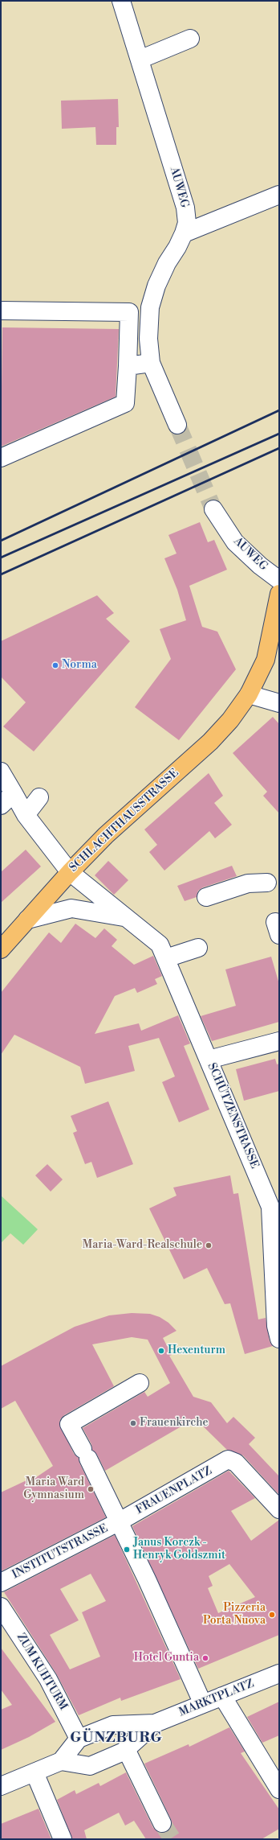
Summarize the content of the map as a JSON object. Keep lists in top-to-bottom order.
{
  "streets": {
    "main road": ["SCHLACHTHAUSSTRASSE"],
    "street": [
      "AUWEG",
      "SCHÜTZENSTRASSE",
      "FRAUENPLATZ",
      "INSTITUTSTRASSE",
      "ZUM KUHTURM",
      "MARKTPLATZ"
    ]
  },
  "crossings": [
    ["SCHLACHTHAUSSTRASSE", "SCHÜTZENSTRASSE"],
    ["FRAUENPLATZ", "INSTITUTSTRASSE"],
    ["ZUM KUHTURM", "MARKTPLATZ"]
  ],
  "districts": ["GÜNZBURG"],
  "places": [
    "Norma",
    "Maria-Ward-Realschule",
    "Hexenturm",
    "Frauenkirche",
    "Maria Ward Gymnasium",
    "Janus Korczk - Henryk Goldszmit",
    "Pizzeria Porta Nuova",
    "Hotel Guntia"
  ]
}
